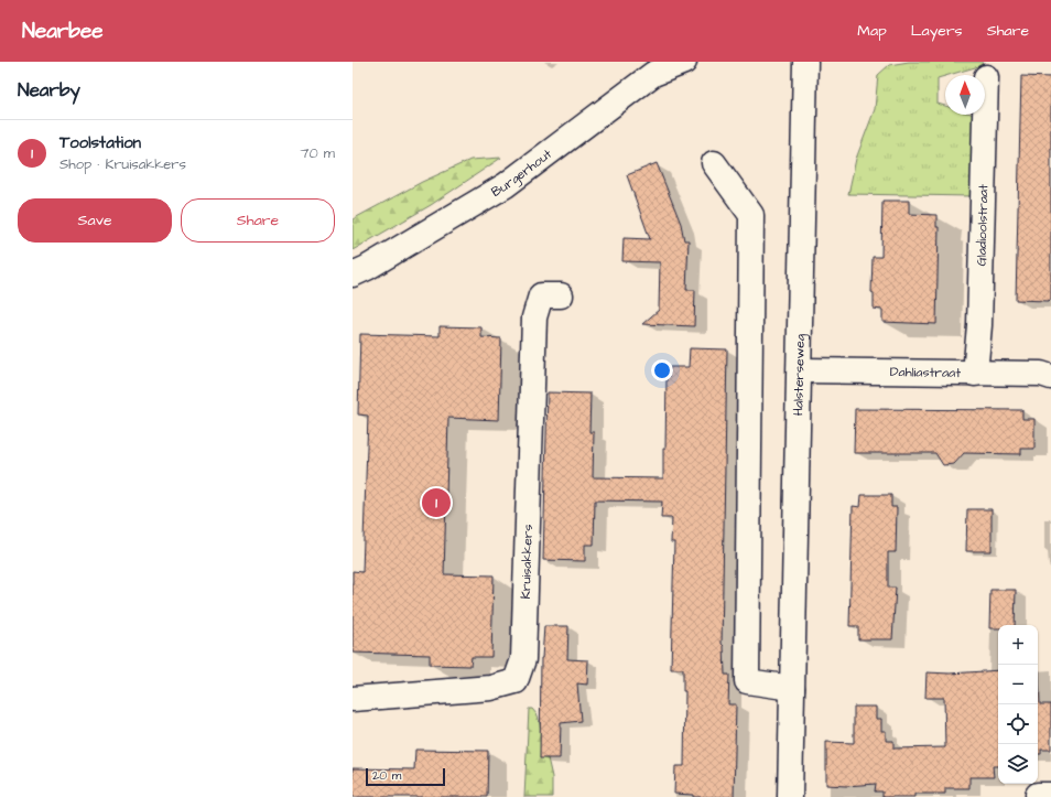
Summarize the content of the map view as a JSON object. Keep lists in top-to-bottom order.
{
  "streets": {
    "street": [
      "Burgerhout",
      "Gladioolstraat",
      "Dahliastraat",
      "Halsterseweg",
      "Kruisakkers"
    ]
  },
  "crossings": [
    ["Gladioolstraat", "Dahliastraat"],
    ["Dahliastraat", "Halsterseweg"]
  ],
  "scale_bar": "20 m",
  "north": "top",
  "page": {
    "header": "Nearbee",
    "nav": ["Map", "Layers", "Share"],
    "heading": "Nearby",
    "list": [
      {
        "mark": "1",
        "name": "Toolstation",
        "note": "Shop · Kruisakkers",
        "value": "70 m"
      }
    ],
    "buttons": ["Save", "Share"],
    "pins": "1",
    "map_buttons": ["+", "−"],
    "scale": "20 m"
  }
}
